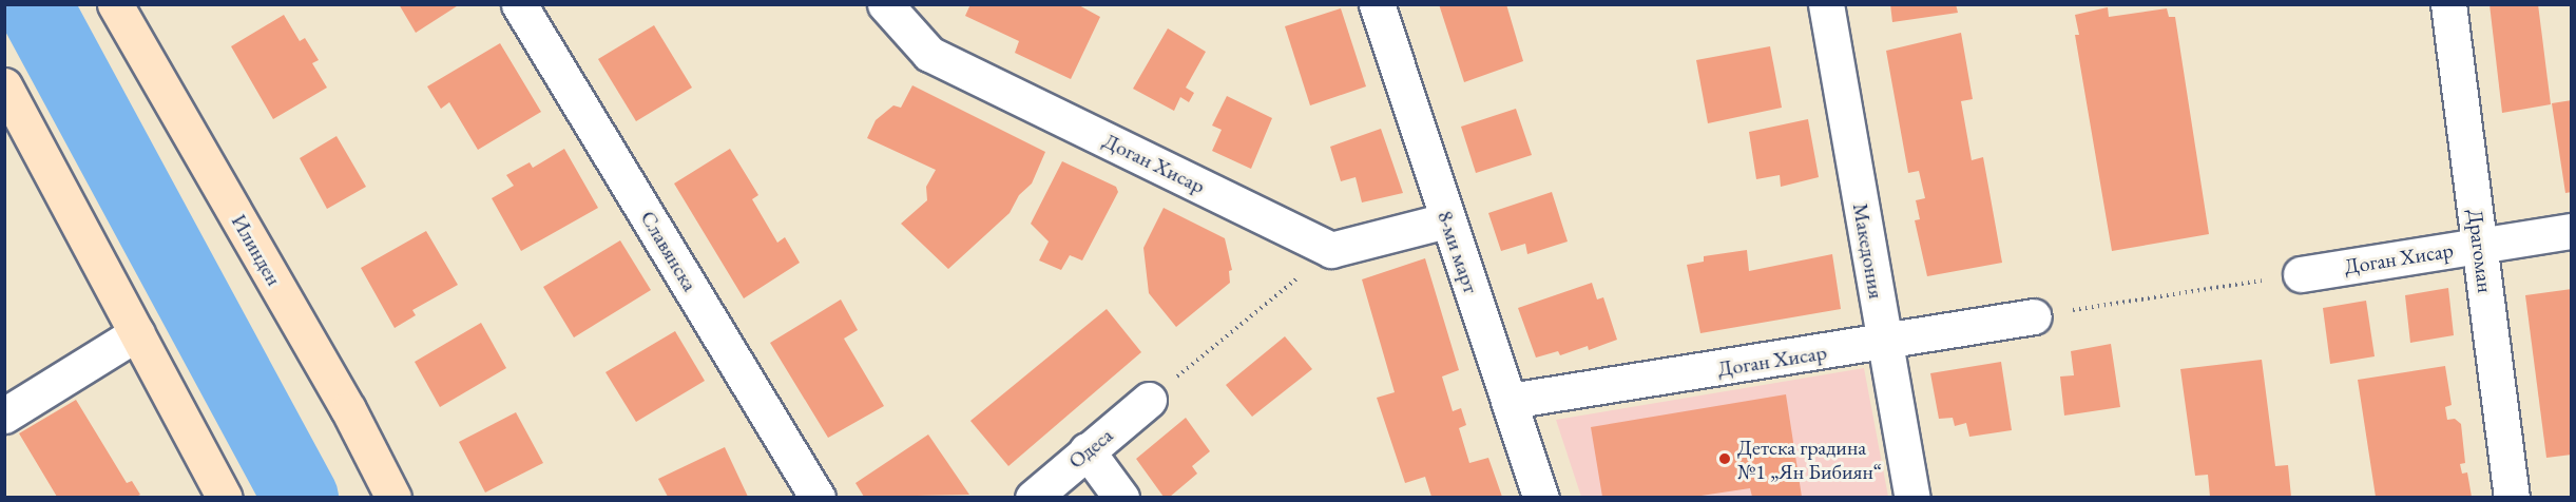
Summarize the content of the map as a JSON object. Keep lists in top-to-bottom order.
{
  "streets": {
    "main road": ["Илинден"],
    "street": [
      "Доган Хисар",
      "Славянска",
      "Македония",
      "Драгоман",
      "8-ми март",
      "Одеса"
    ]
  },
  "crossings": [
    ["Доган Хисар", "Македония"],
    ["Доган Хисар", "Драгоман"],
    ["Доган Хисар", "8-ми март"]
  ],
  "places": ["Детска градина №1 „Ян Бибиян“"]
}
